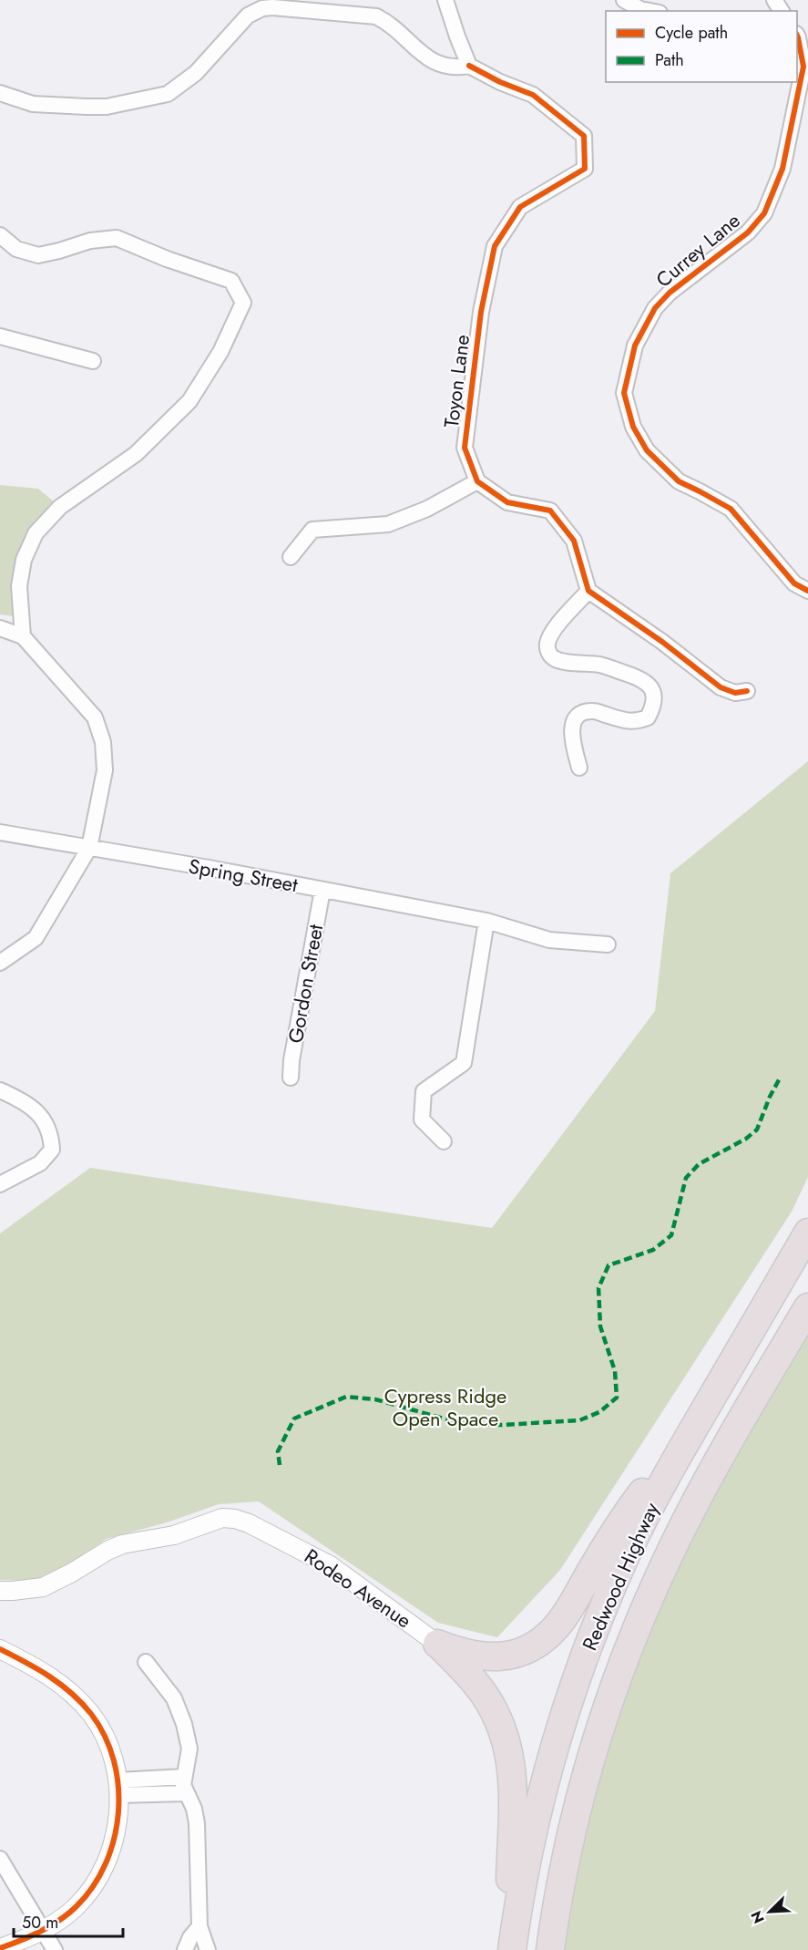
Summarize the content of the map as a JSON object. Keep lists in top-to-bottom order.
{
  "streets": {
    "highway": ["Redwood Highway"],
    "street": [
      "Currey Lane",
      "Toyon Lane",
      "Spring Street",
      "Gordon Street",
      "Rodeo Avenue"
    ]
  },
  "crossings": [
    ["Spring Street", "Gordon Street"]
  ],
  "parks": ["Cypress Ridge Open Space"],
  "legend": ["Cycle path", "Path"],
  "scale_bar": "50 m",
  "north": "bottom left"
}
